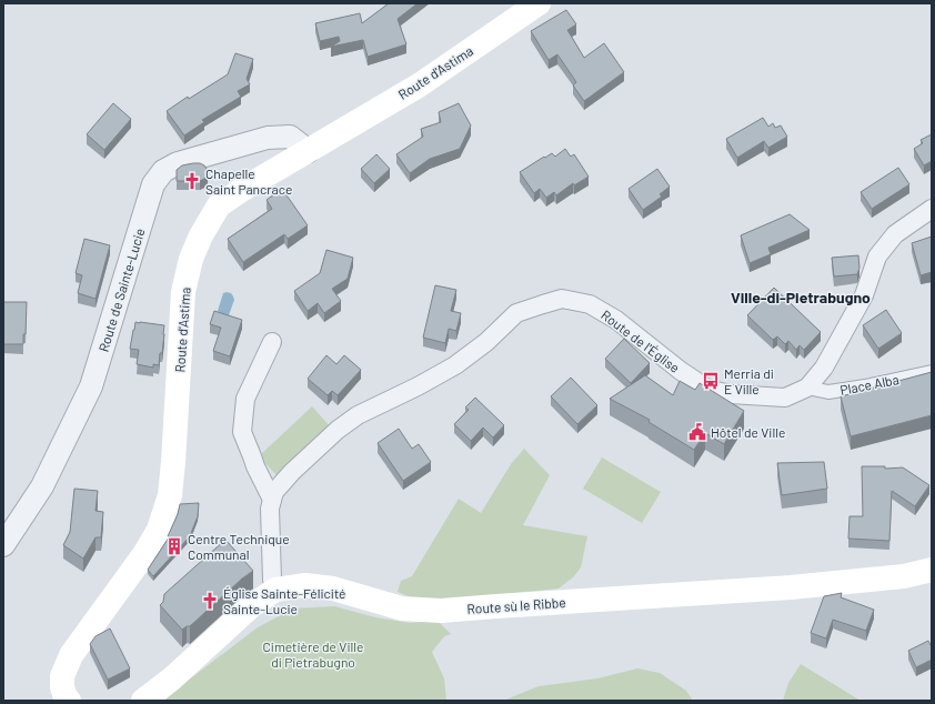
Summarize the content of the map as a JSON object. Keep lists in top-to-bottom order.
{
  "streets": {
    "main road": ["Route d'Astima", "Route sù le Ribbe"],
    "street": ["Route de Sainte-Lucie", "Route de l'Église", "Place Alba"]
  },
  "crossings": [
    ["Route d'Astima", "Route de Sainte-Lucie"],
    ["Route de l'Église", "Place Alba"],
    ["Route de l'Église", "Route sù le Ribbe"]
  ],
  "districts": ["Ville-di-Pietrabugno"],
  "parks": ["Cimetière de Ville di Pietrabugno"],
  "places": {
    "church": ["Chapelle Saint Pancrace", "Église Sainte-Félicité Sainte-Lucie"],
    "bus stop": ["Merria di E Ville"],
    "public building": ["Hôtel de Ville"],
    "building": ["Centre Technique Communal"]
  }
}
